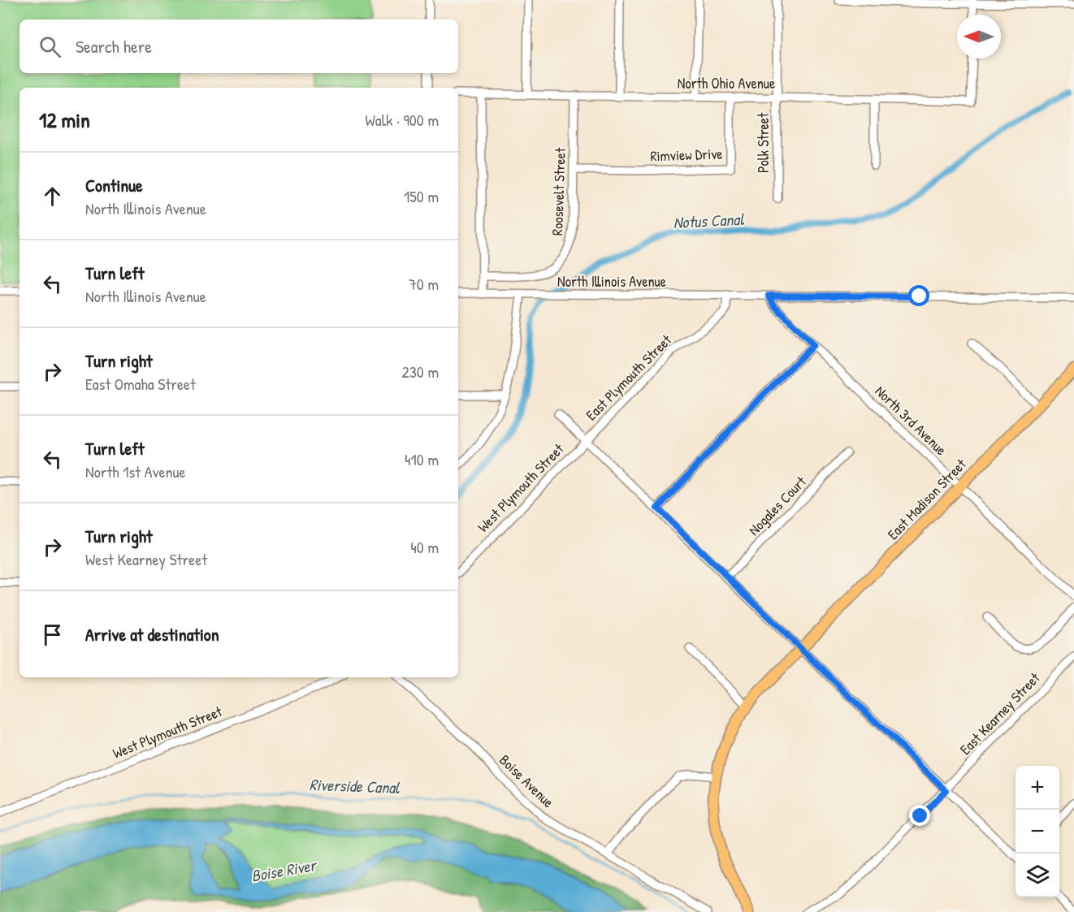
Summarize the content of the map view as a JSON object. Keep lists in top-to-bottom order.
{
  "streets": {
    "main road": ["East Madison Street"],
    "street": [
      "North Ohio Avenue",
      "Polk Street",
      "Rimview Drive",
      "Roosevelt Street",
      "North Illinois Avenue",
      "East Plymouth Street",
      "North 3rd Avenue",
      "West Plymouth Street",
      "Nogales Court",
      "East Kearney Street",
      "Boise Avenue"
    ]
  },
  "crossings": [
    ["North Ohio Avenue", "Polk Street"],
    ["North Ohio Avenue", "Rimview Drive"],
    ["North Ohio Avenue", "Roosevelt Street"],
    ["Rimview Drive", "Roosevelt Street"],
    ["North Illinois Avenue", "East Plymouth Street"],
    ["East Plymouth Street", "West Plymouth Street"],
    ["North 3rd Avenue", "East Madison Street"]
  ],
  "water": ["Notus Canal", "Riverside Canal", "Boise River"],
  "north": "left",
  "page": {
    "search": "Search here",
    "heading": ["12 min", "Walk · 900 m"],
    "list": [
      ["Continue", "North Illinois Avenue", "150 m"],
      ["Turn left", "North Illinois Avenue", "70 m"],
      ["Turn right", "East Omaha Street", "230 m"],
      ["Turn left", "North 1st Avenue", "410 m"],
      ["Turn right", "West Kearney Street", "40 m"],
      "Arrive at destination"
    ],
    "map_buttons": ["+", "−"]
  }
}
